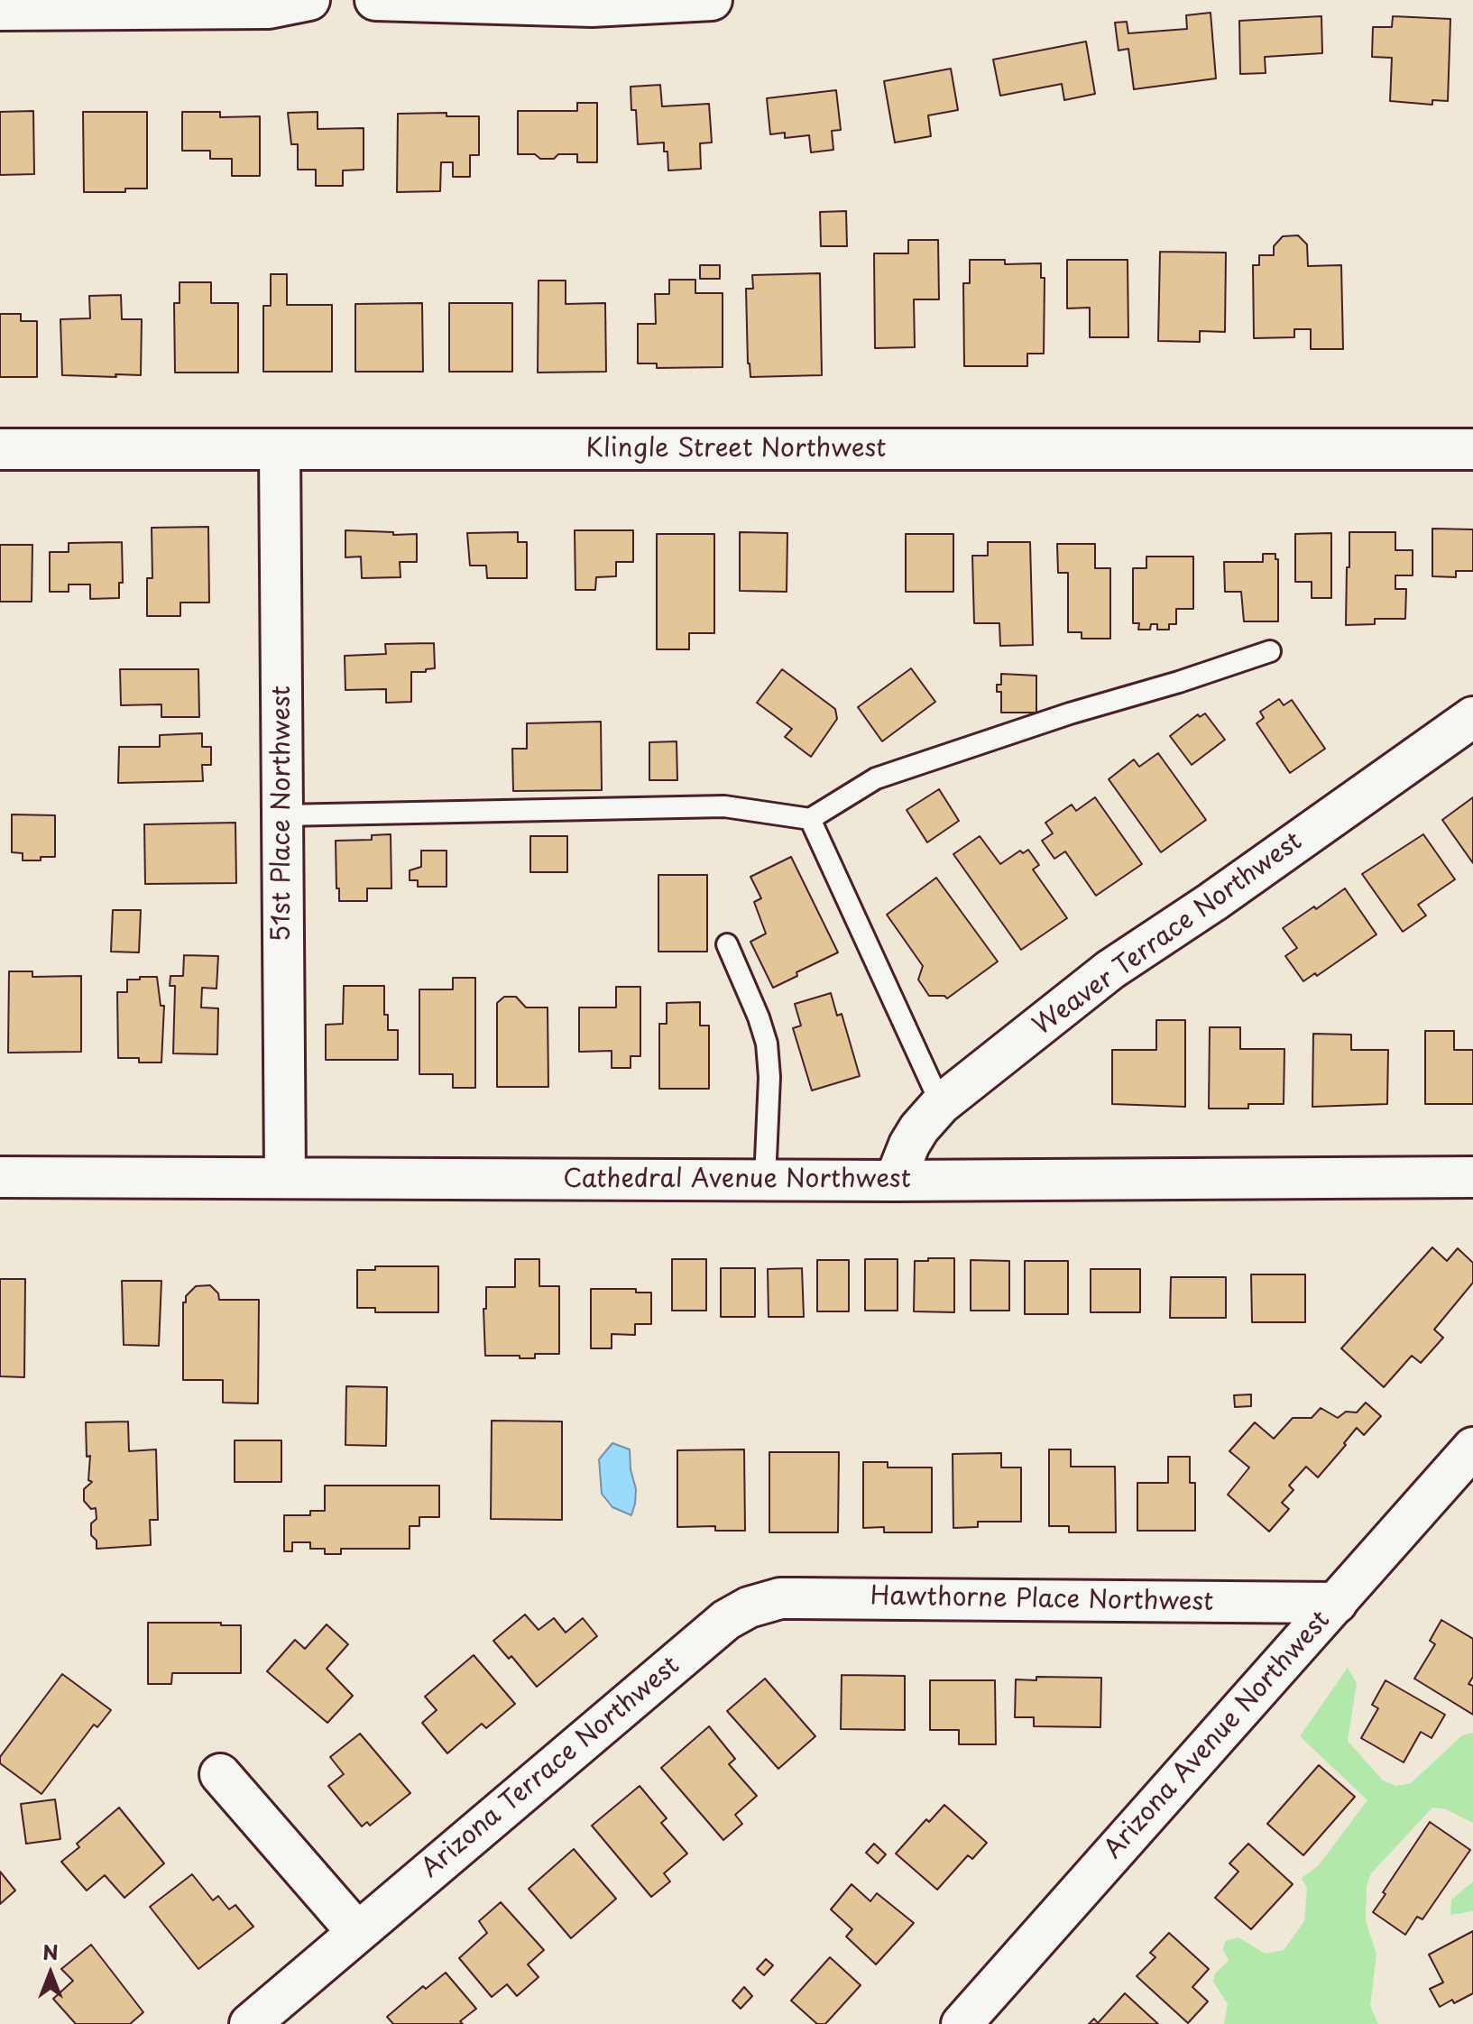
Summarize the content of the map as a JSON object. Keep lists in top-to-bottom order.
{
  "streets": {
    "street": [
      "Klingle Street Northwest",
      "51st Place Northwest",
      "Weaver Terrace Northwest",
      "Cathedral Avenue Northwest",
      "Hawthorne Place Northwest",
      "Arizona Avenue Northwest",
      "Arizona Terrace Northwest"
    ]
  },
  "crossings": [
    ["Klingle Street Northwest", "51st Place Northwest"],
    ["51st Place Northwest", "Cathedral Avenue Northwest"],
    ["Weaver Terrace Northwest", "Cathedral Avenue Northwest"],
    ["Hawthorne Place Northwest", "Arizona Avenue Northwest"],
    ["Hawthorne Place Northwest", "Arizona Terrace Northwest"]
  ],
  "north": "top"
}
